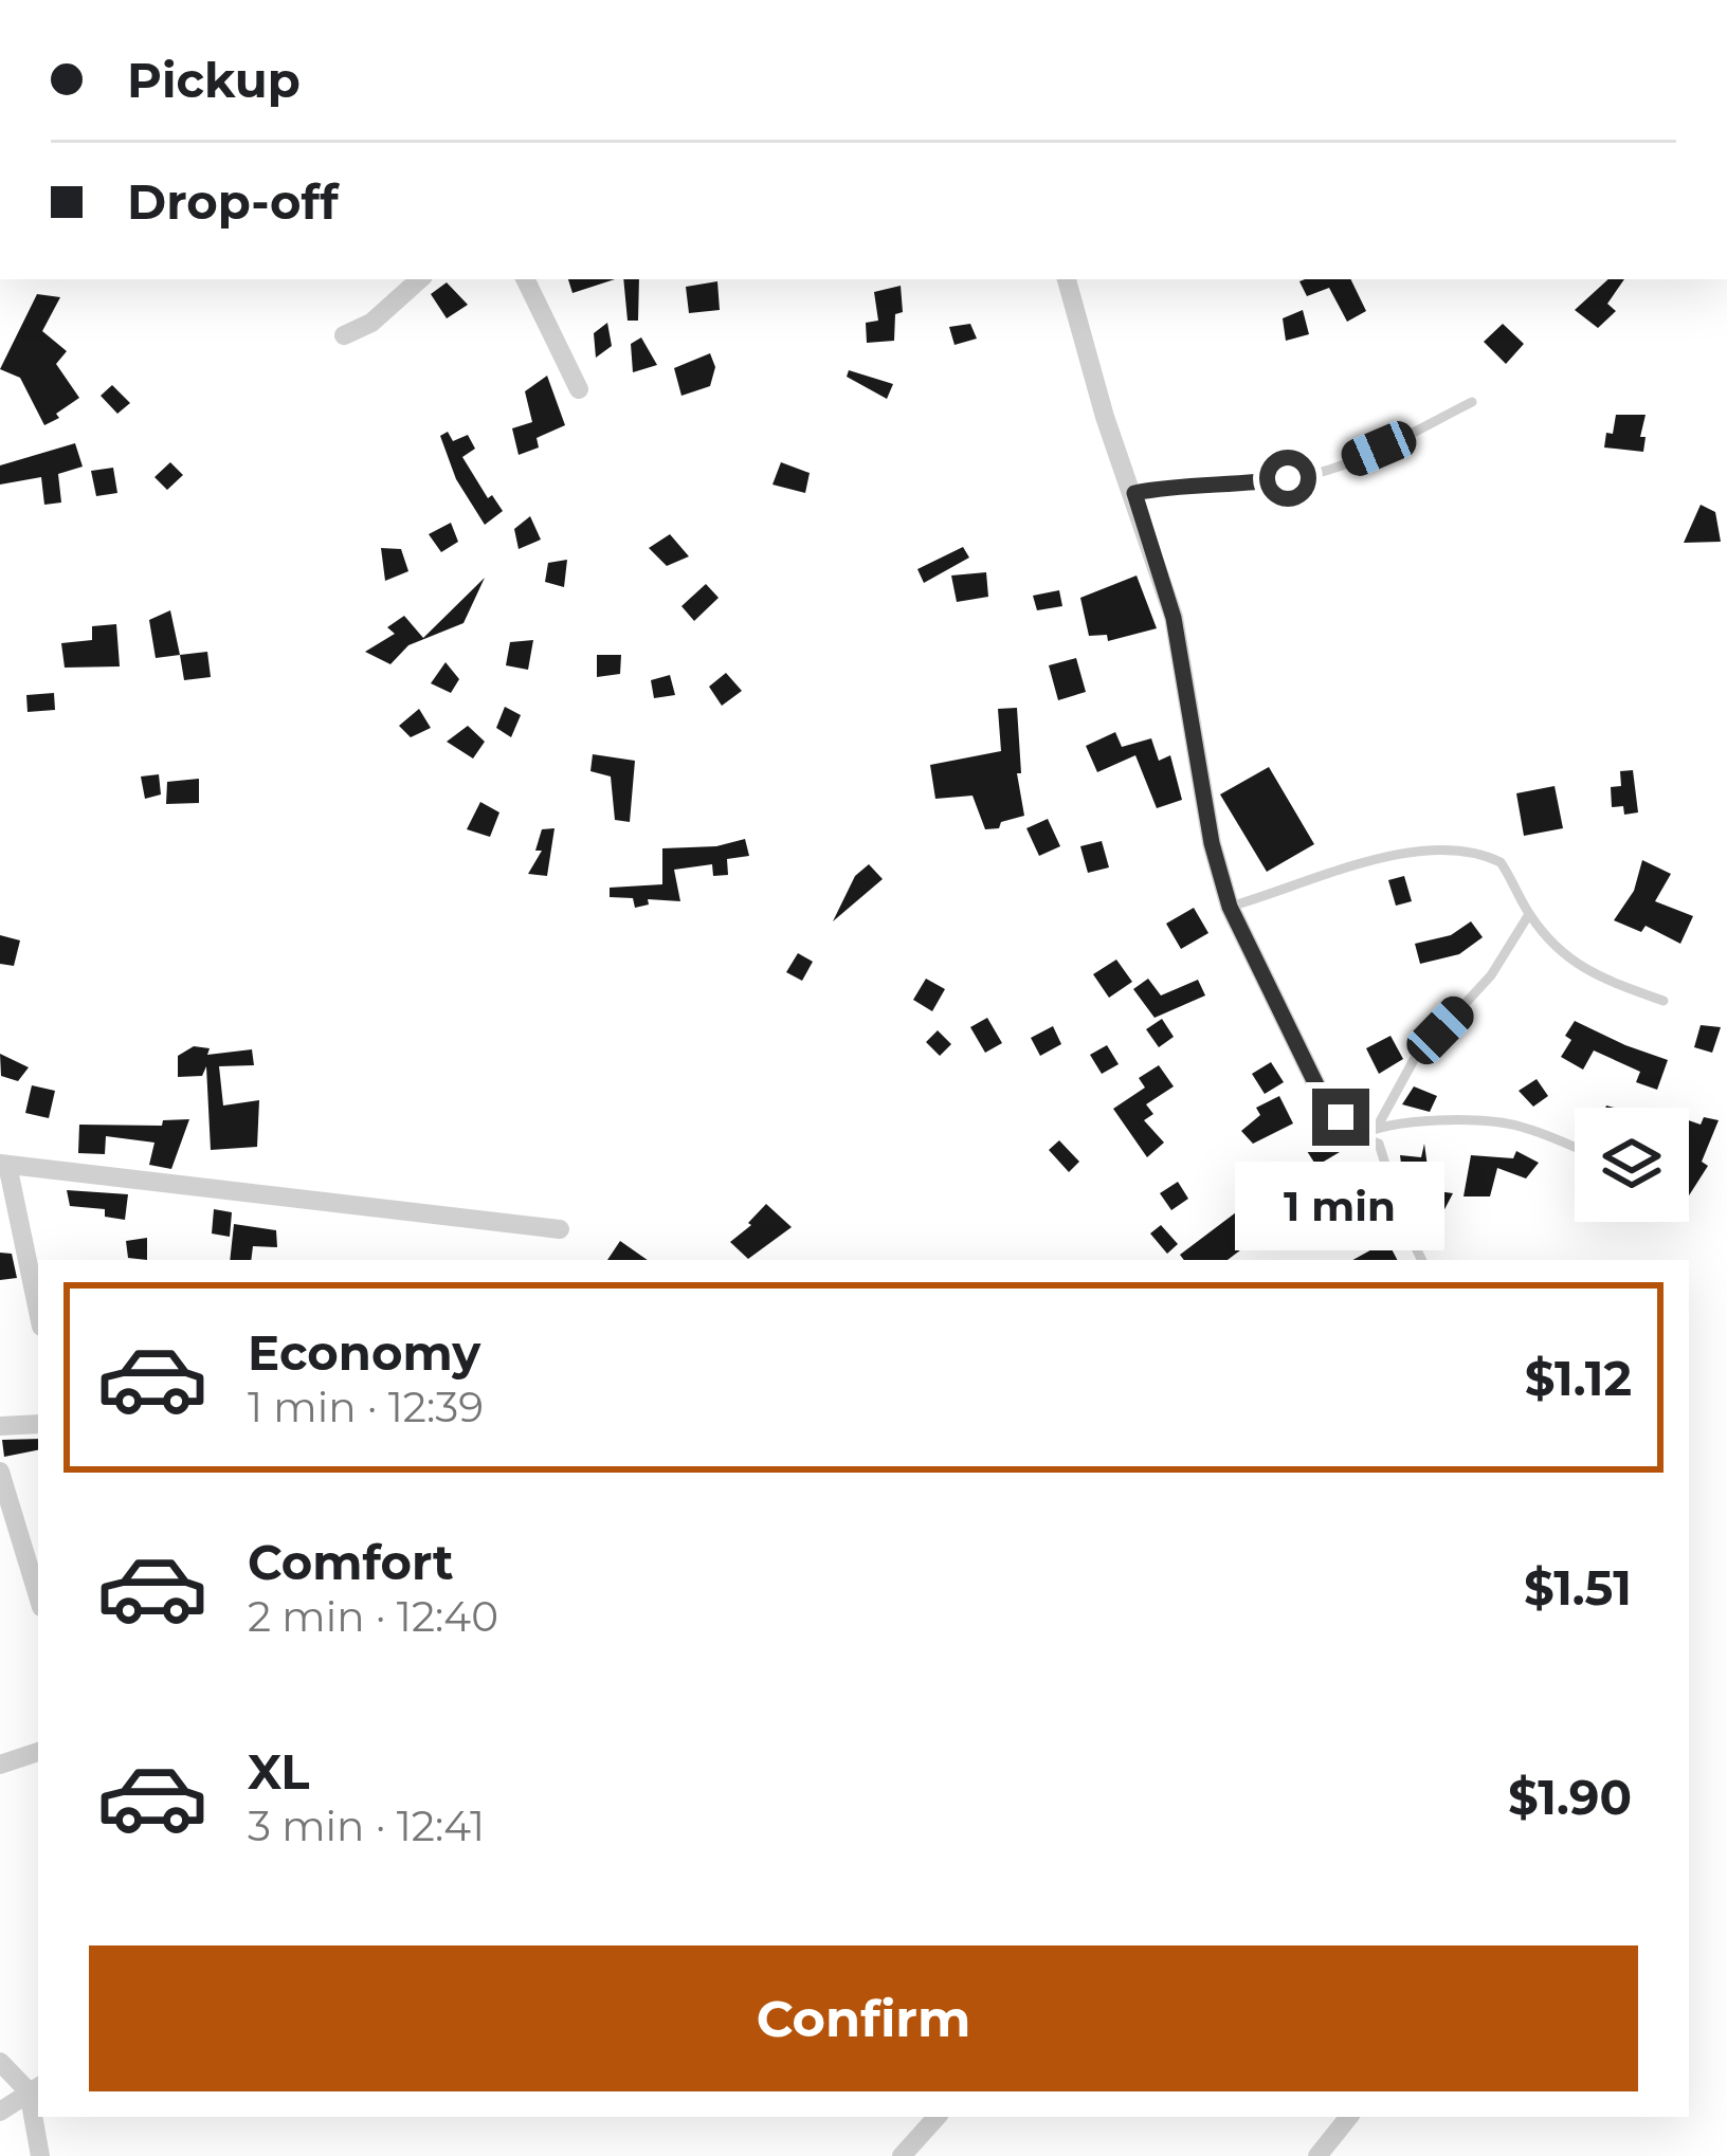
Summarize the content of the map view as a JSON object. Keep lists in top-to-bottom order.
{
  "page": {
    "banner": ["Pickup", "Drop-off"],
    "bubble": "1 min",
    "list": [
      {
        "name": "Economy",
        "note": "1 min · 12:39",
        "value": "$1.12"
      },
      {
        "name": "Comfort",
        "note": "2 min · 12:40",
        "value": "$1.51"
      },
      {
        "name": "XL",
        "note": "3 min · 12:41",
        "value": "$1.90"
      }
    ],
    "buttons": "Confirm"
  }
}
